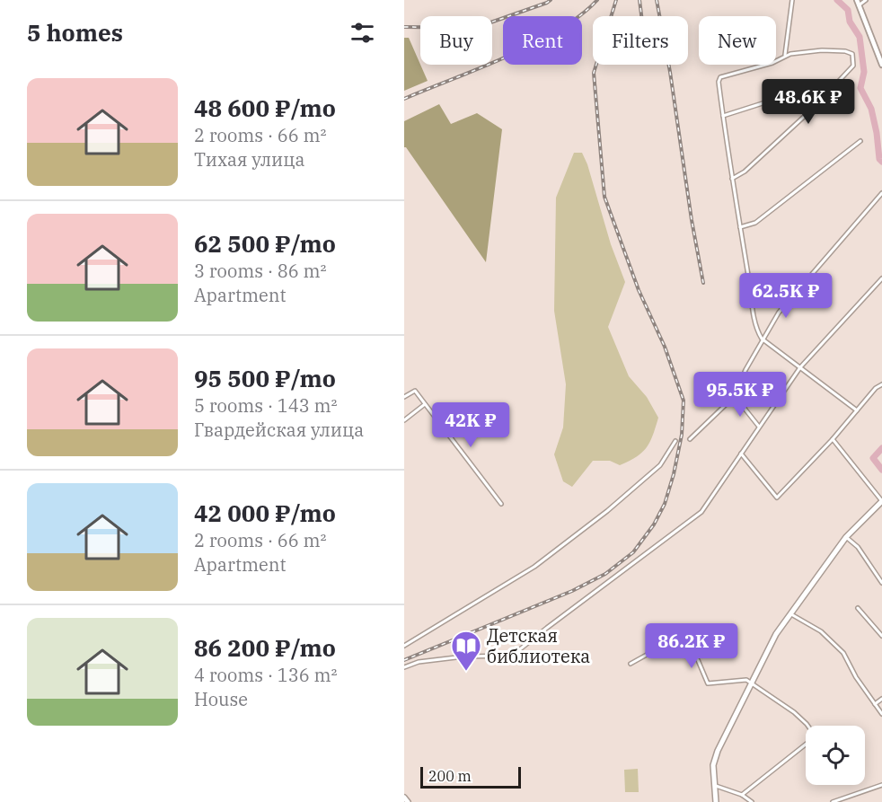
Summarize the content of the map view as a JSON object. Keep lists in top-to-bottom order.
{
  "places": {
    "library": ["Детская библиотека"]
  },
  "scale_bar": "200 m",
  "page": {
    "heading": "5 homes",
    "chip": [
      "Buy",
      "Rent",
      "Filters",
      "New"
    ],
    "list": [
      {
        "name": "48 600 ₽/mo",
        "note": "2 rooms · 66 m² · Тихая улица"
      },
      {
        "name": "62 500 ₽/mo",
        "note": "3 rooms · 86 m² · Apartment"
      },
      {
        "name": "95 500 ₽/mo",
        "note": "5 rooms · 143 m² · Гвардейская улица"
      },
      {
        "name": "42 000 ₽/mo",
        "note": "2 rooms · 66 m² · Apartment"
      },
      {
        "name": "86 200 ₽/mo",
        "note": "4 rooms · 136 m² · House"
      }
    ],
    "price": [
      "48.6K ₽",
      "62.5K ₽",
      "95.5K ₽",
      "42K ₽",
      "86.2K ₽"
    ],
    "scale": "200 m"
  }
}
